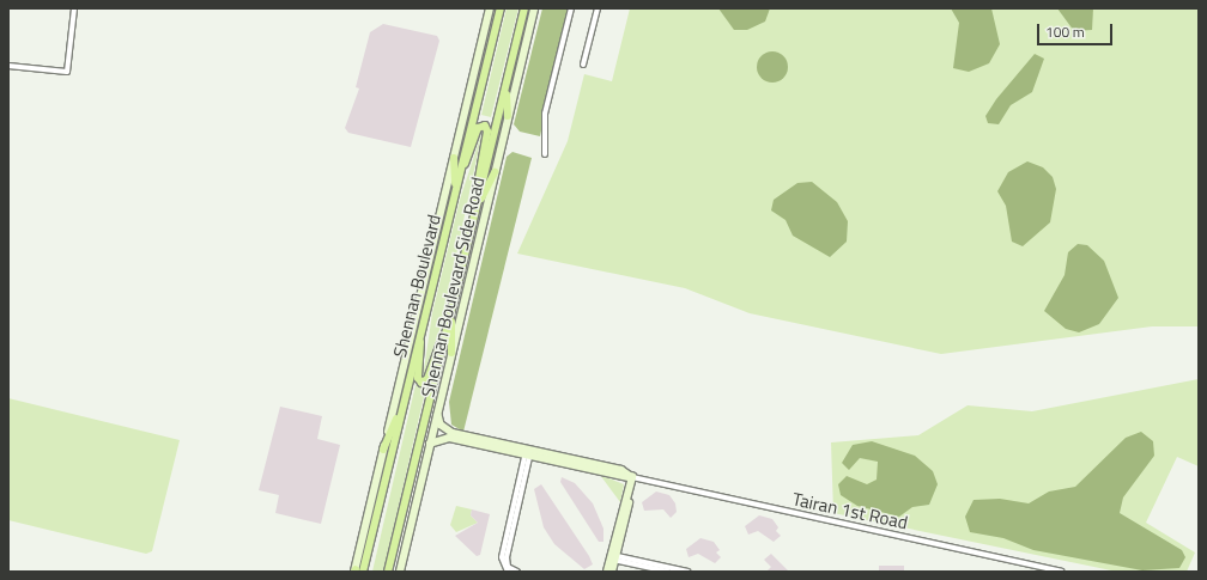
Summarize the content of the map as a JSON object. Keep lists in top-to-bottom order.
{
  "streets": {
    "main road": ["Shennan Boulevard", "Shennan Boulevard Side Road", "Tairan 1st Road"]
  },
  "crossings": [
    ["Shennan Boulevard Side Road", "Tairan 1st Road"]
  ],
  "scale_bar": "100 m"
}
